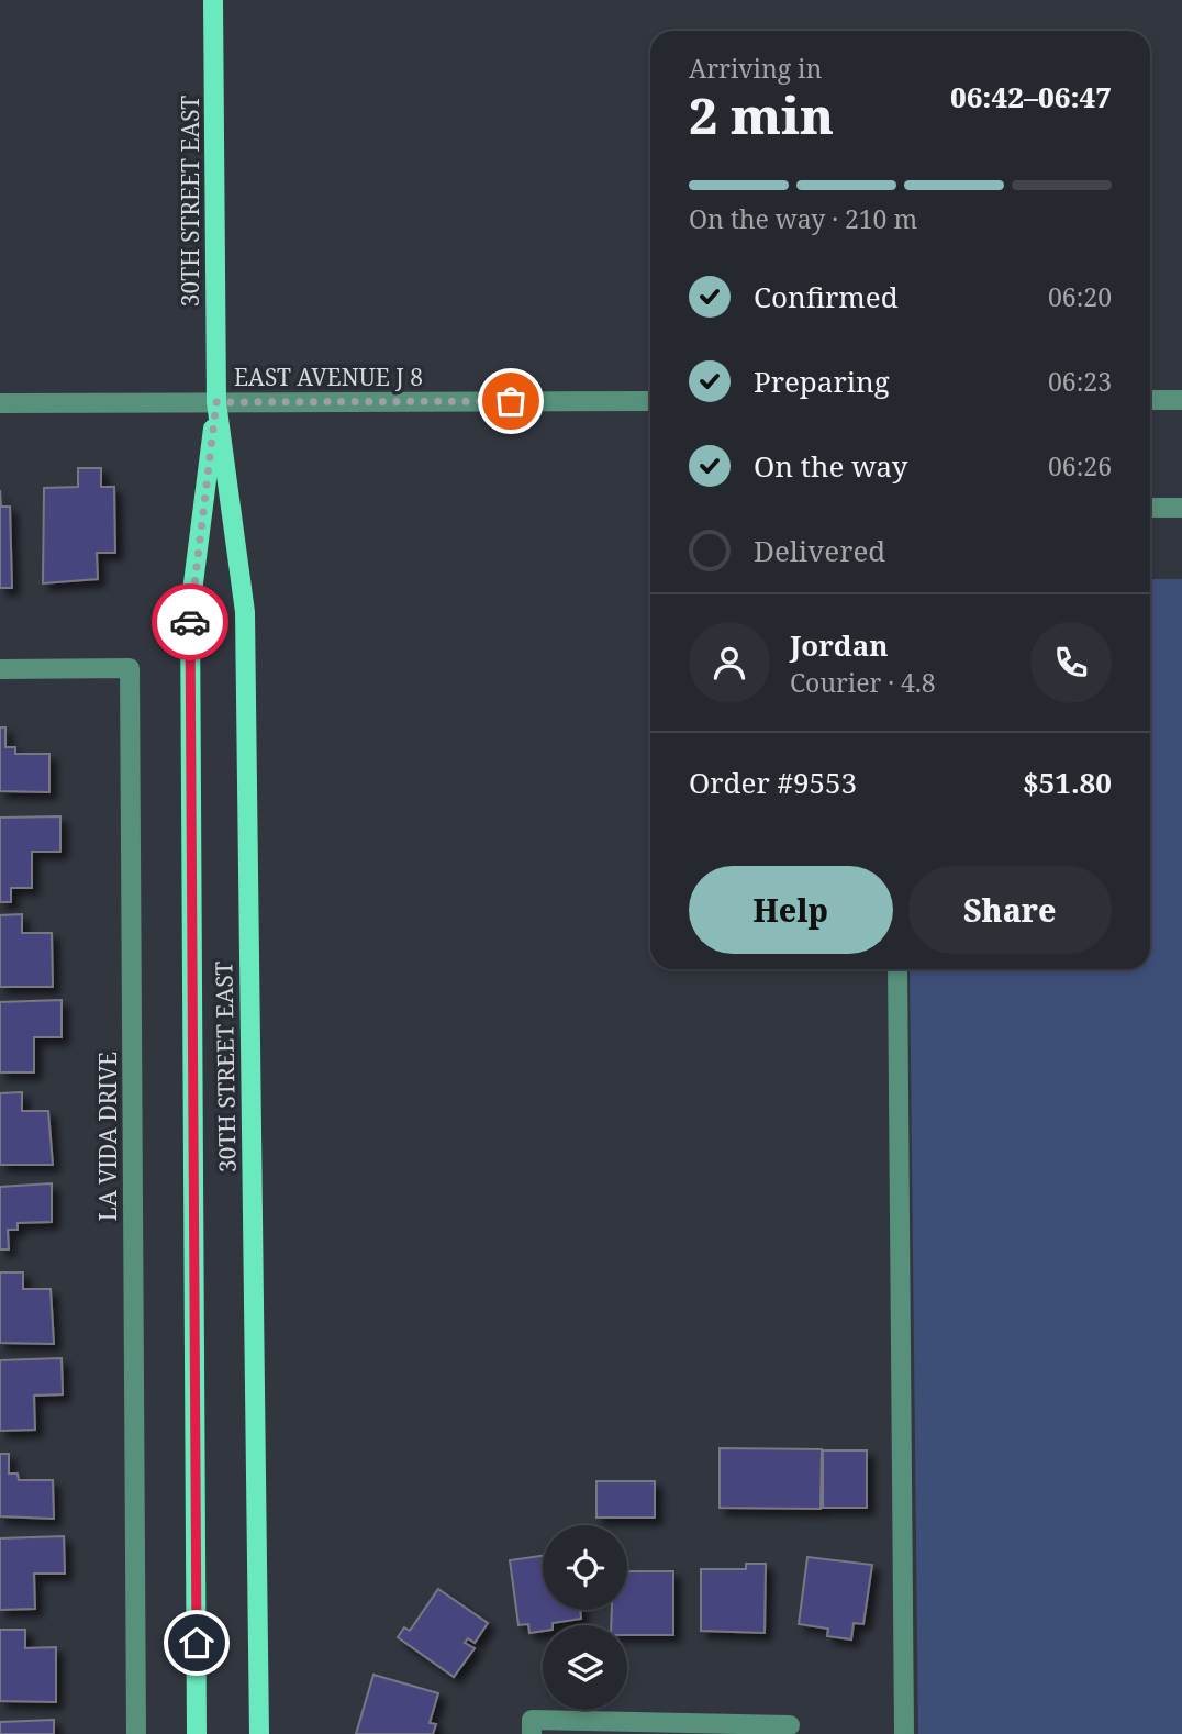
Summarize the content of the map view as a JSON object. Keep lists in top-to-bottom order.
{
  "streets": {
    "main road": ["30TH STREET EAST"],
    "street": ["EAST AVENUE J 8", "LA VIDA DRIVE"]
  },
  "crossings": [
    ["30TH STREET EAST", "EAST AVENUE J 8"]
  ],
  "page": {
    "heading": ["2 min", "Arriving in", "06:42–06:47"],
    "panel": [
      "Jordan",
      "Courier · 4.8",
      "Order #9553",
      "$51.80"
    ],
    "bar": "On the way · 210 m",
    "list": [
      ["Confirmed", "06:20"],
      ["Preparing", "06:23"],
      ["On the way", "06:26"],
      "Delivered"
    ],
    "buttons": ["Help", "Share"]
  }
}
